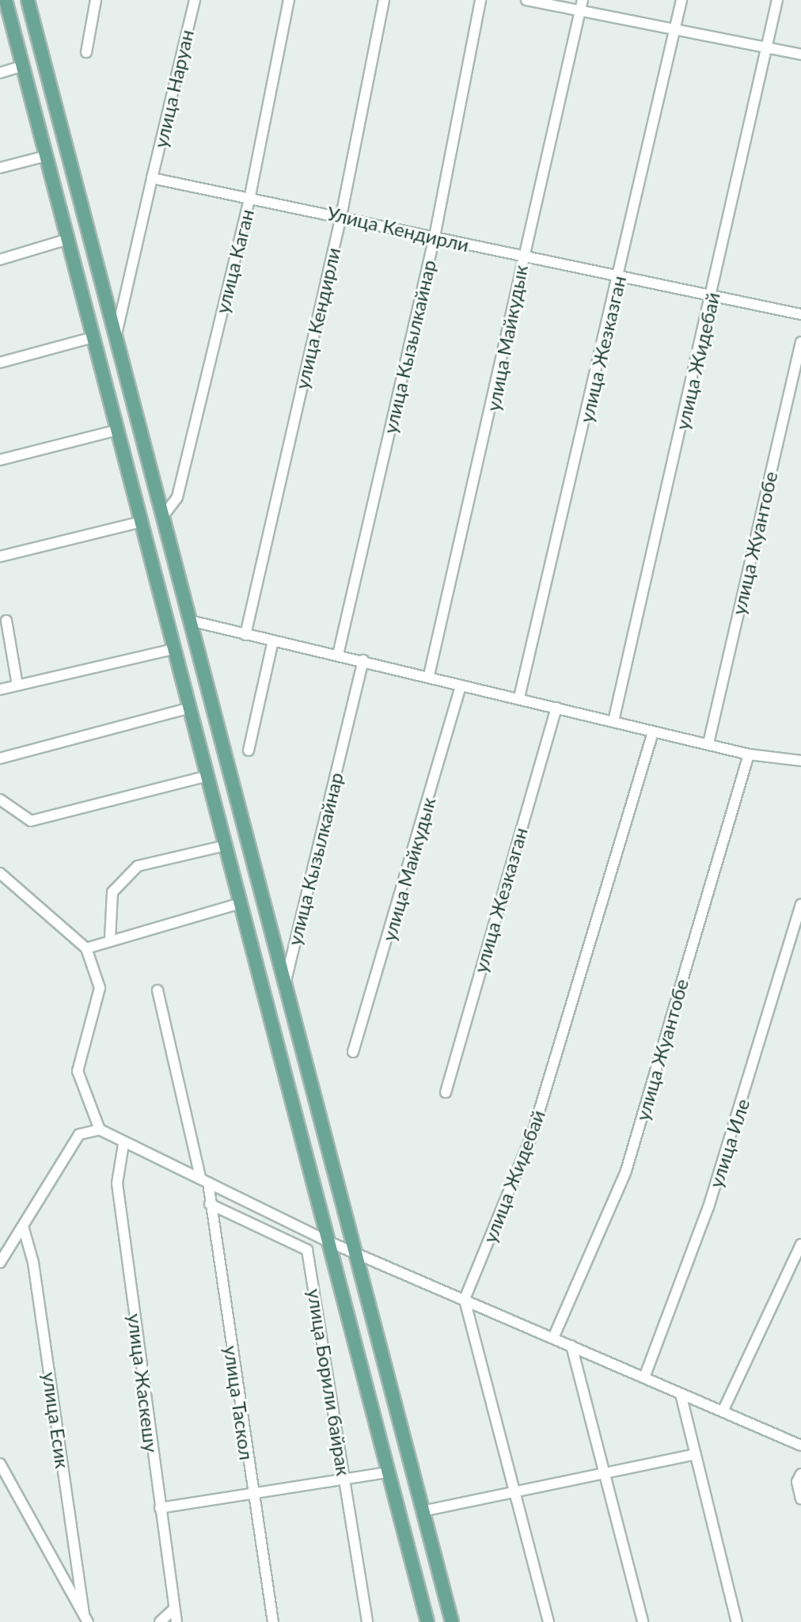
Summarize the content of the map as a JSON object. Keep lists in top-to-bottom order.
{
  "streets": {
    "street": [
      "улица Наруан",
      "Улица Кендирли",
      "улица Каган",
      "улица Кендирли",
      "улица Майкудык",
      "улица Кызылкайнар",
      "улица Жезказган",
      "улица Жидебай",
      "улица Жуантобе",
      "улица Иле",
      "улица Борили байрак",
      "улица Жаскешу",
      "улица Таскол",
      "улица Есик"
    ]
  },
  "crossings": [
    ["улица Наруан", "Улица Кендирли"],
    ["Улица Кендирли", "улица Каган"],
    ["Улица Кендирли", "улица Кендирли"],
    ["Улица Кендирли", "улица Майкудык"],
    ["Улица Кендирли", "улица Кызылкайнар"],
    ["Улица Кендирли", "улица Жезказган"],
    ["Улица Кендирли", "улица Жидебай"],
    ["улица Борили байрак", "улица Таскол"]
  ]
}
